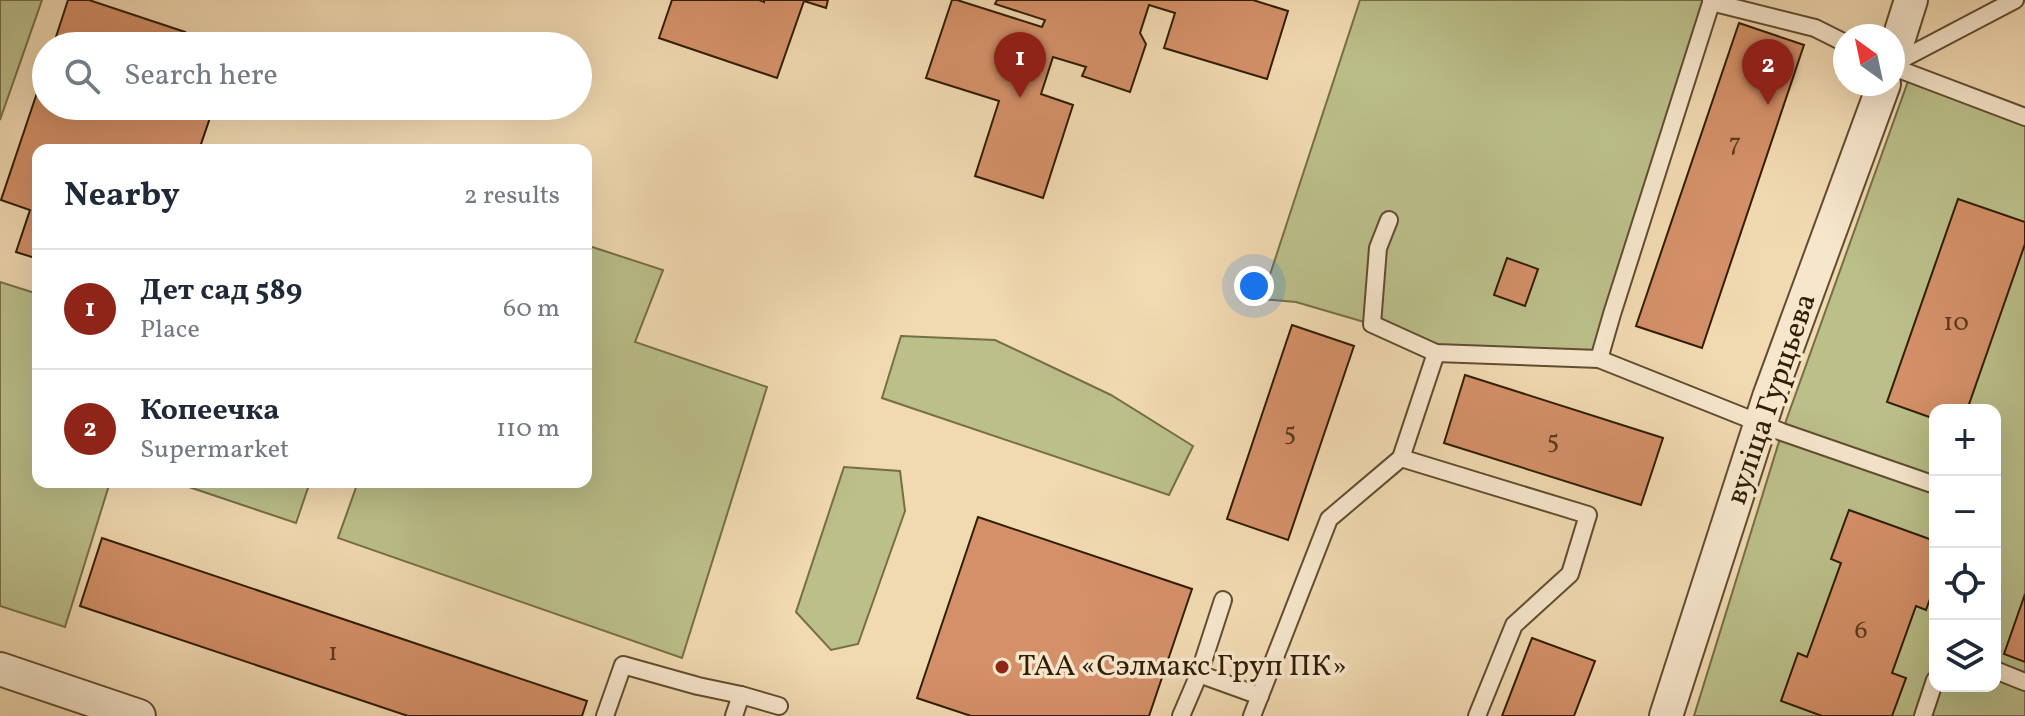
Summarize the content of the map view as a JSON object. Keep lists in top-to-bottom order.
{
  "streets": {
    "street": ["вуліца Гурцьева"]
  },
  "places": ["ТАА «Сэлмакс Груп ПК»"],
  "house_numbers": [
    "7",
    "10",
    "5",
    "5",
    "6",
    "1"
  ],
  "north": "top left",
  "page": {
    "pins": ["1", "2"],
    "search": "Search here",
    "heading": ["Nearby", "2 results"],
    "list": [
      {
        "mark": "1",
        "name": "Дет сад 589",
        "note": "Place",
        "value": "60 m"
      },
      {
        "mark": "2",
        "name": "Копеечка",
        "note": "Supermarket",
        "value": "110 m"
      }
    ],
    "map_buttons": ["+", "−"]
  }
}
